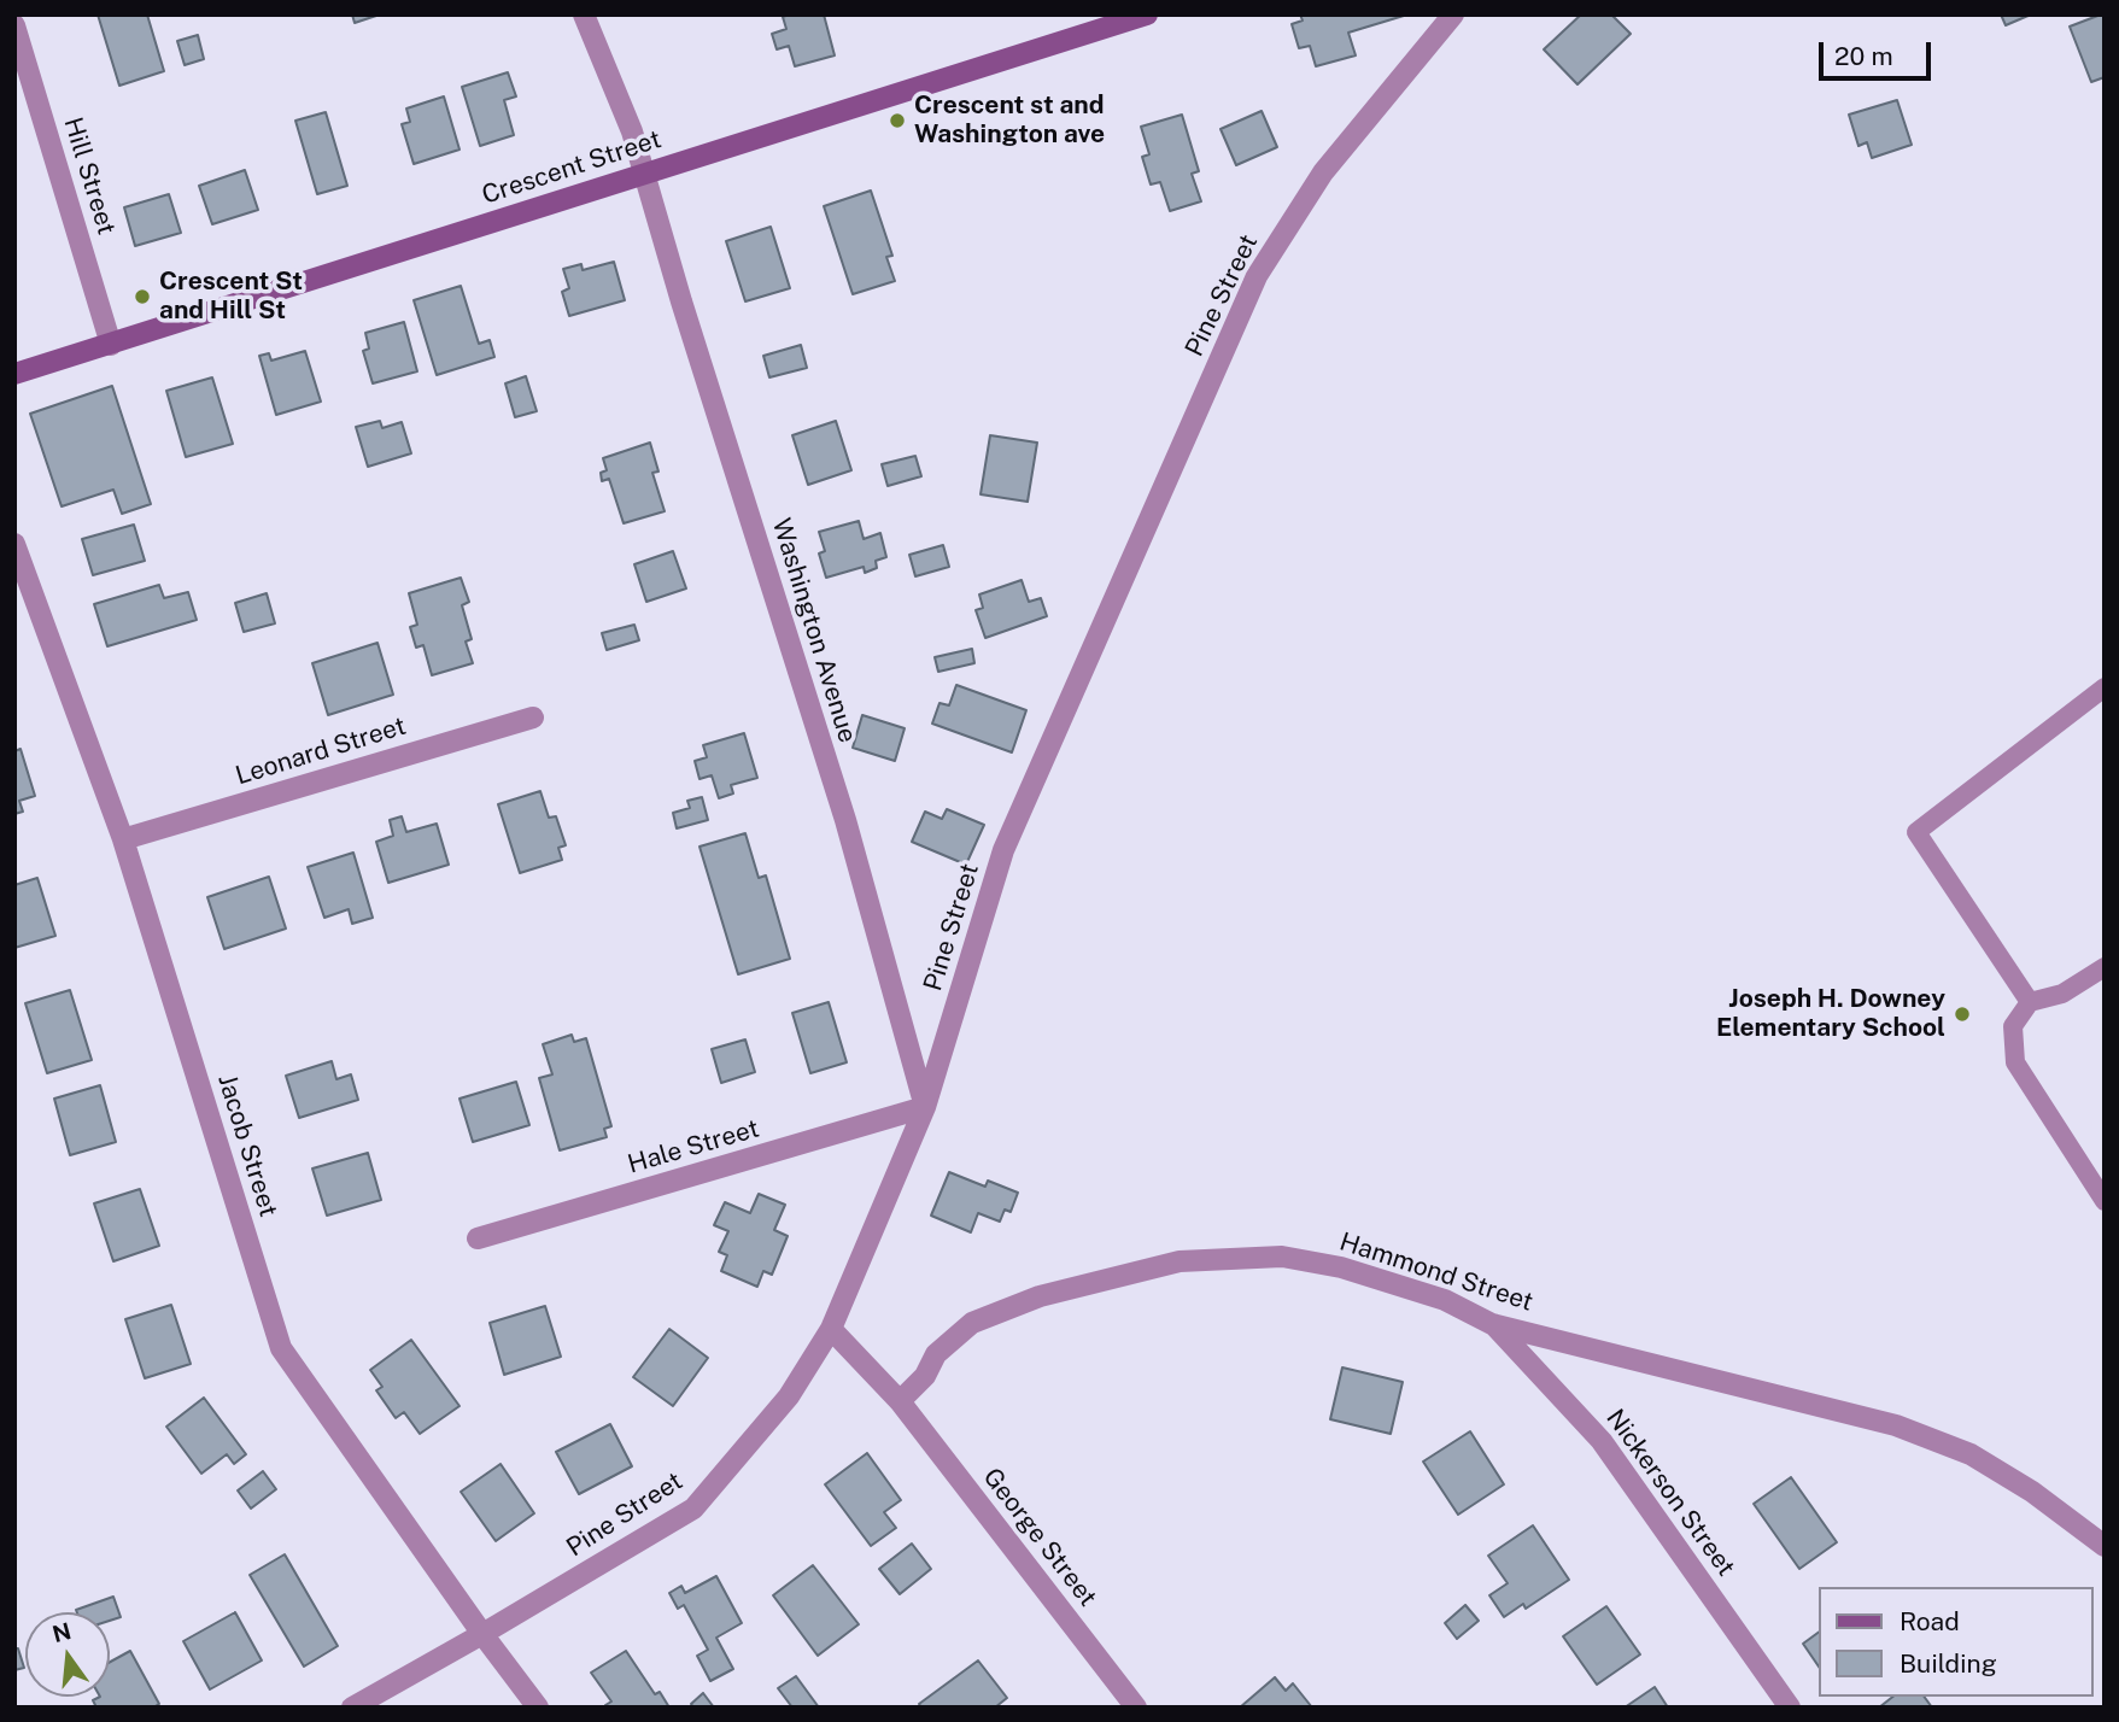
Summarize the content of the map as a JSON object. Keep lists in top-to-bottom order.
{
  "streets": {
    "main road": ["Crescent Street"],
    "street": [
      "Hill Street",
      "Pine Street",
      "Washington Avenue",
      "Leonard Street",
      "Jacob Street",
      "Hale Street",
      "Hammond Street",
      "Nickerson Street",
      "George Street"
    ]
  },
  "crossings": [
    ["Crescent Street", "Hill Street"],
    ["Crescent Street", "Washington Avenue"],
    ["Pine Street", "Washington Avenue"],
    ["Pine Street", "Jacob Street"],
    ["Pine Street", "Hale Street"],
    ["Washington Avenue", "Hale Street"],
    ["Leonard Street", "Jacob Street"],
    ["Hammond Street", "Nickerson Street"],
    ["Hammond Street", "George Street"]
  ],
  "places": ["Crescent st and Washington ave", "Crescent St and Hill St", "Joseph H. Downey Elementary School"],
  "legend": ["Road", "Building"],
  "scale_bar": "20 m",
  "north": "top"
}
